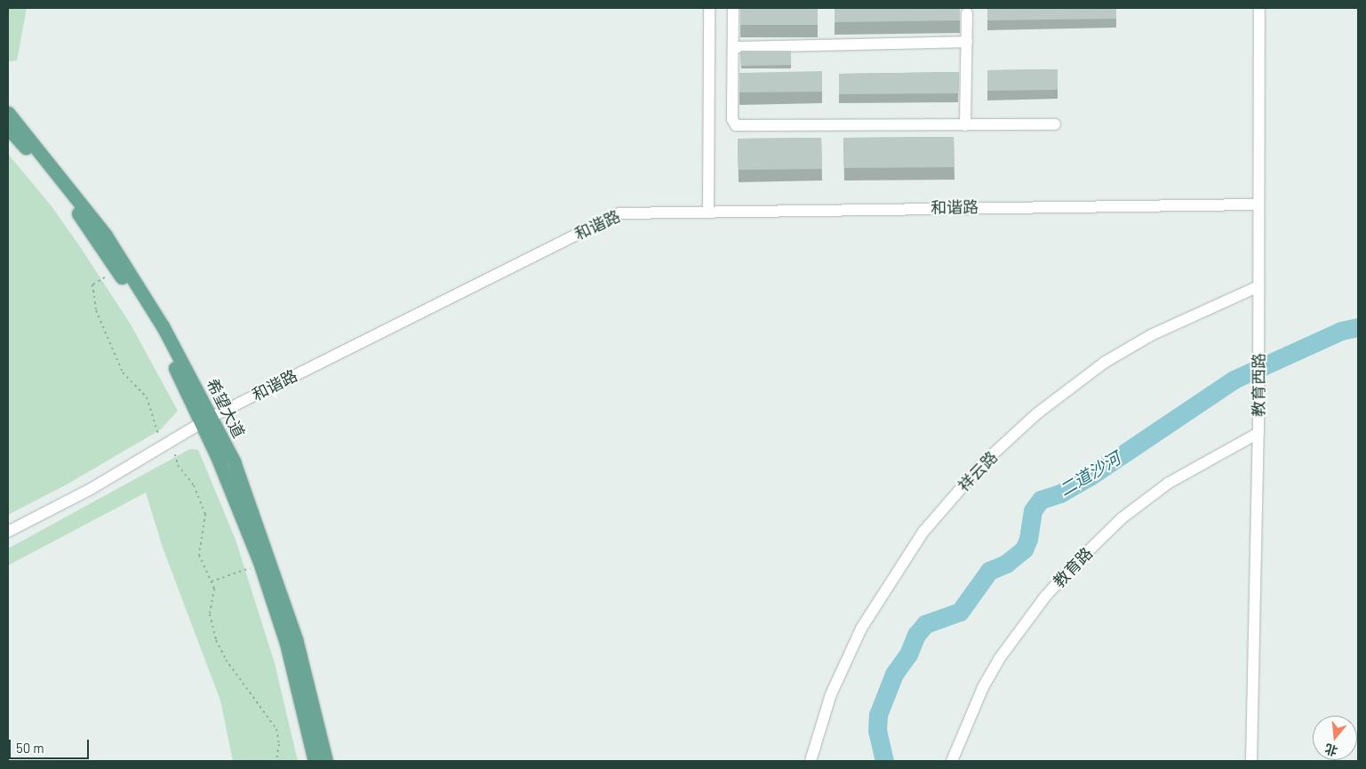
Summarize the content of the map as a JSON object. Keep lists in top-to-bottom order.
{
  "streets": {
    "main road": ["希望大道"],
    "street": [
      "和谐路",
      "教育西路",
      "祥云路",
      "教育路"
    ]
  },
  "crossings": [
    ["和谐路", "教育西路"],
    ["和谐路", "希望大道"],
    ["教育西路", "祥云路"],
    ["教育西路", "教育路"]
  ],
  "water": ["二道沙河"],
  "scale_bar": "50 m",
  "north": "bottom"
}
